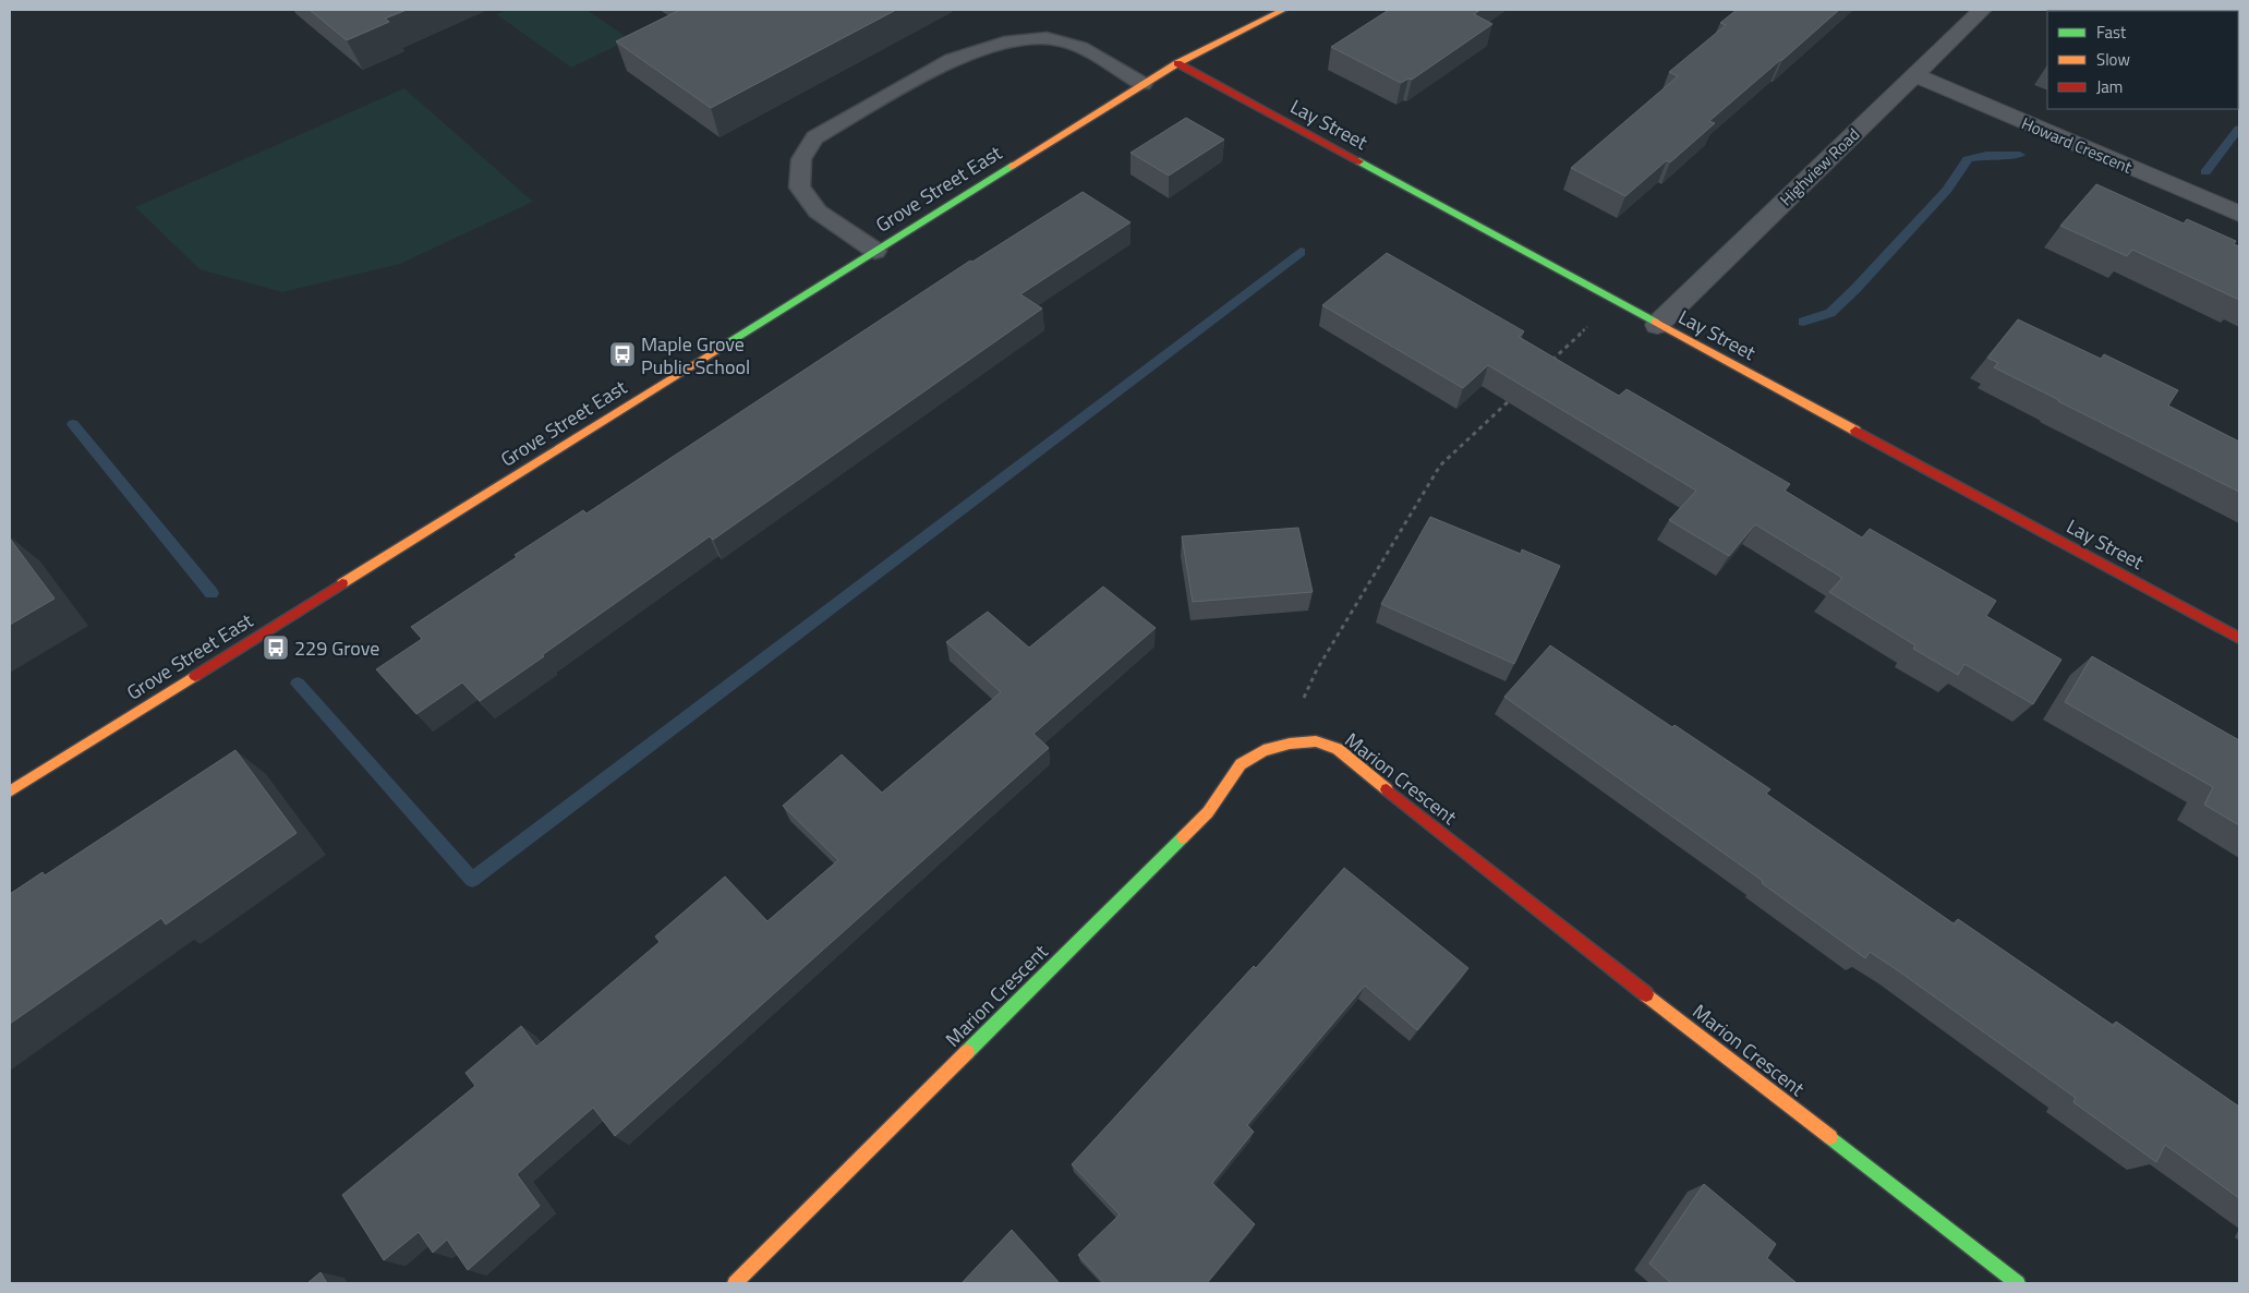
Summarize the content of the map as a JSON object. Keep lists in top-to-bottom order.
{
  "streets": {
    "street": [
      "Lay Street",
      "Howard Crescent",
      "Highview Road",
      "Grove Street East",
      "Marion Crescent"
    ]
  },
  "crossings": [
    ["Lay Street", "Highview Road"],
    ["Lay Street", "Grove Street East"],
    ["Howard Crescent", "Highview Road"]
  ],
  "places": {
    "bus stop": ["Maple Grove Public School", "229 Grove"]
  },
  "legend": ["Fast", "Slow", "Jam"]
}
